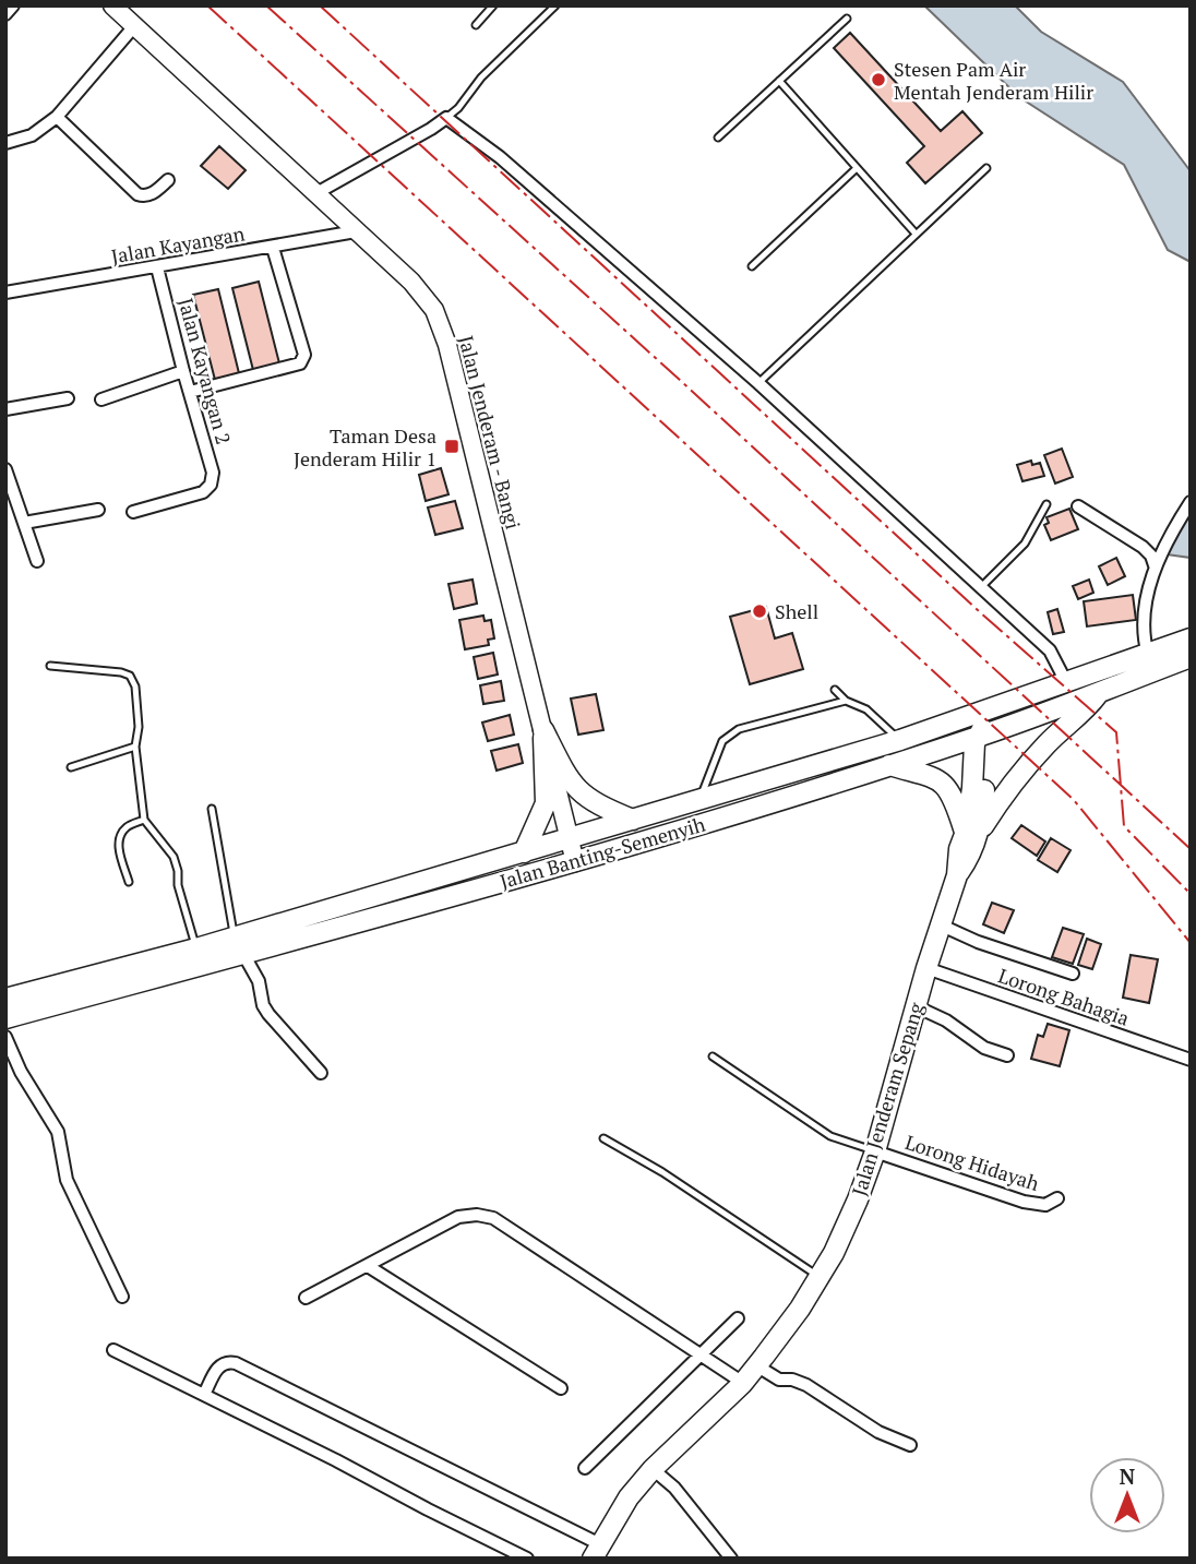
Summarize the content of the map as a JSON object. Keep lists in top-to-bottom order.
{
  "streets": {
    "main road": ["Jalan Jenderam - Bangi", "Jalan Banting-Semenyih", "Jalan Jenderam Sepang"],
    "street": [
      "Jalan Kayangan",
      "Jalan Kayangan 2",
      "Lorong Bahagia",
      "Lorong Hidayah"
    ]
  },
  "crossings": [
    ["Jalan Kayangan", "Jalan Kayangan 2"],
    ["Jalan Kayangan", "Jalan Jenderam - Bangi"],
    ["Jalan Jenderam - Bangi", "Jalan Banting-Semenyih"],
    ["Jalan Banting-Semenyih", "Jalan Jenderam Sepang"],
    ["Lorong Bahagia", "Jalan Jenderam Sepang"],
    ["Jalan Jenderam Sepang", "Lorong Hidayah"]
  ],
  "places": {
    "other": ["Stesen Pam Air Mentah Jenderam Hilir", "Shell"],
    "transit": ["Taman Desa Jenderam Hilir 1"]
  },
  "north": "top"
}
